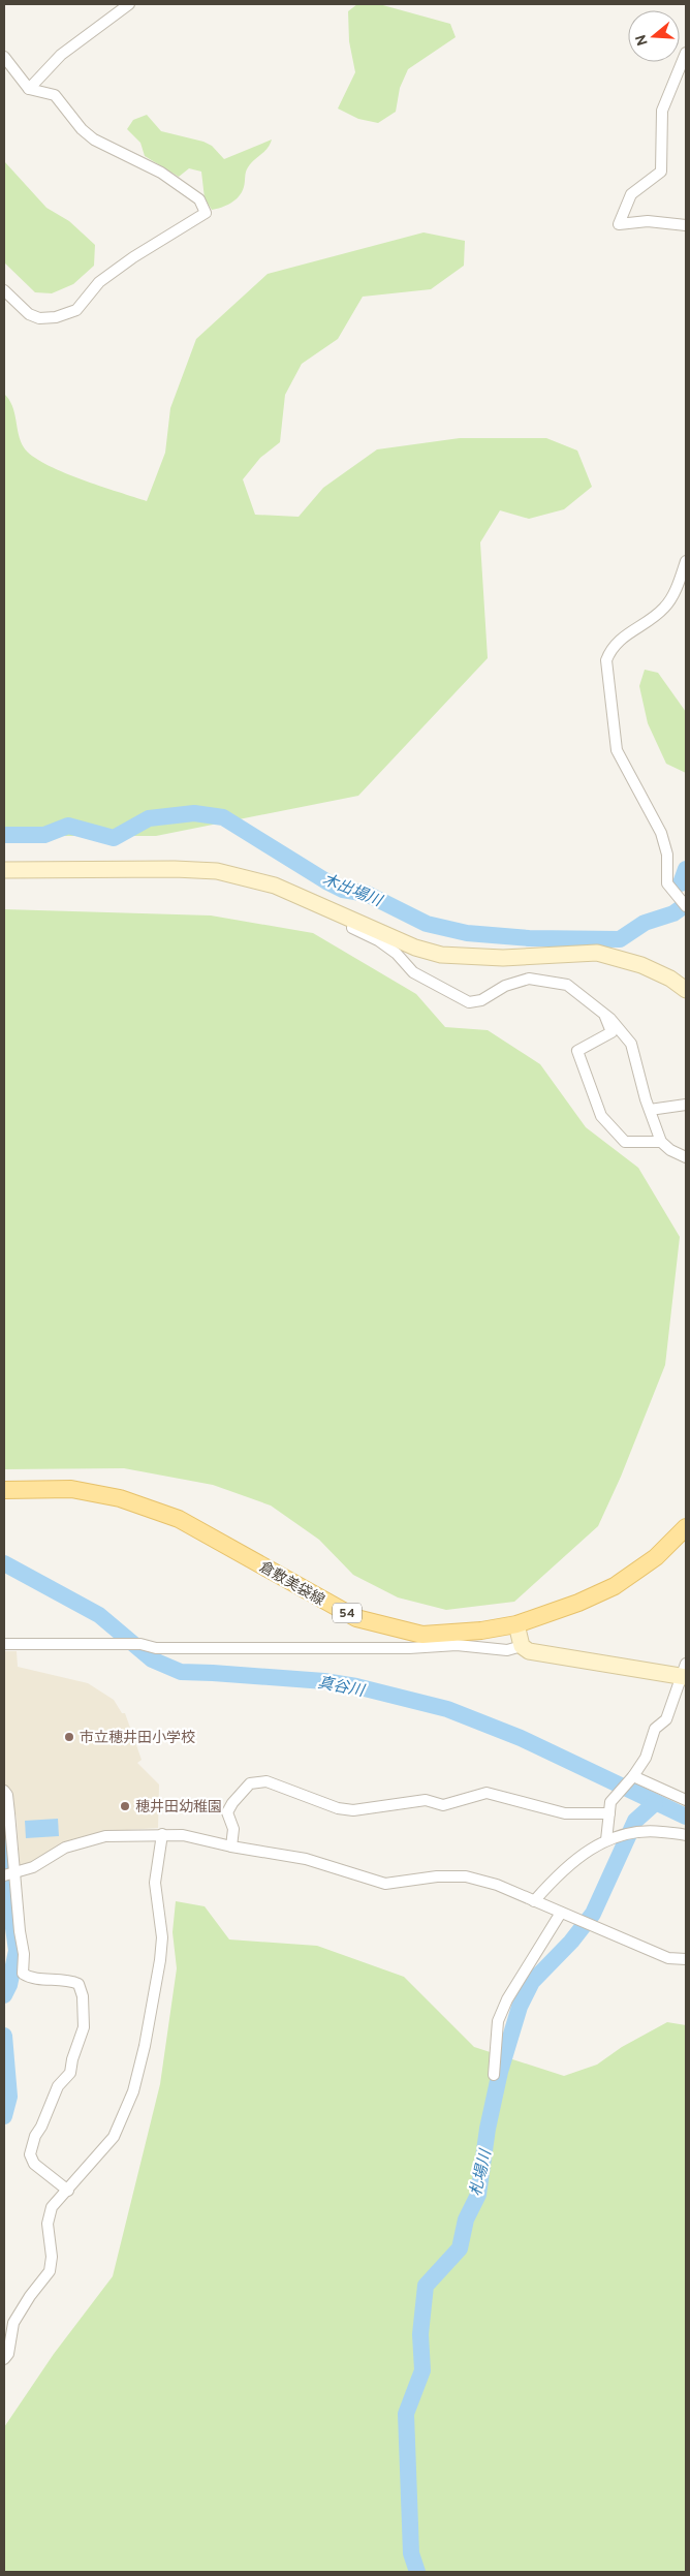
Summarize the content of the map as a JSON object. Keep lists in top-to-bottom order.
{
  "streets": {
    "main road": ["倉敷美袋線", "54"]
  },
  "water": ["木出場川", "真谷川", "札場川"],
  "places": ["市立穂井田小学校", "穂井田幼稚園"],
  "north": "left"
}
